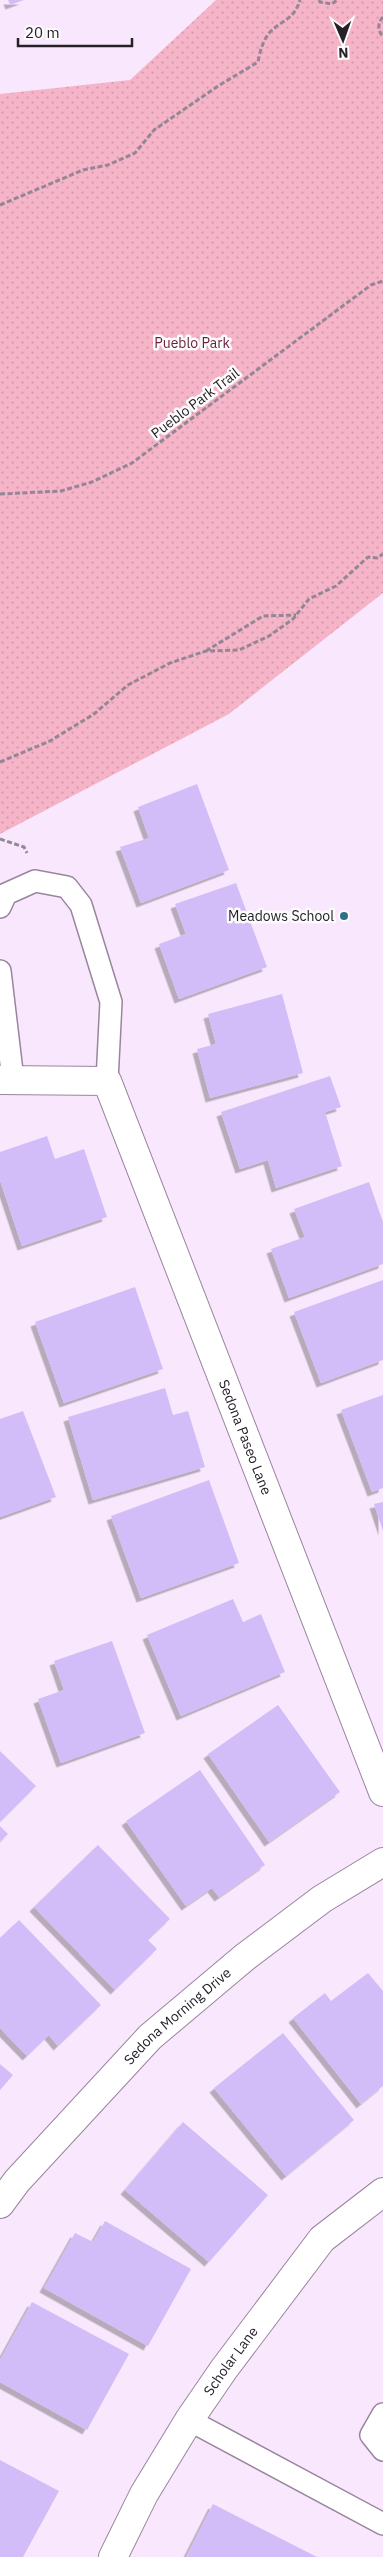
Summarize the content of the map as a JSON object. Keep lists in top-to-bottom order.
{
  "streets": {
    "street": ["Sedona Paseo Lane", "Sedona Morning Drive", "Scholar Lane"],
    "path": ["Pueblo Park Trail"]
  },
  "parks": ["Pueblo Park"],
  "places": ["Meadows School"],
  "scale_bar": "20 m",
  "north": "bottom"
}
